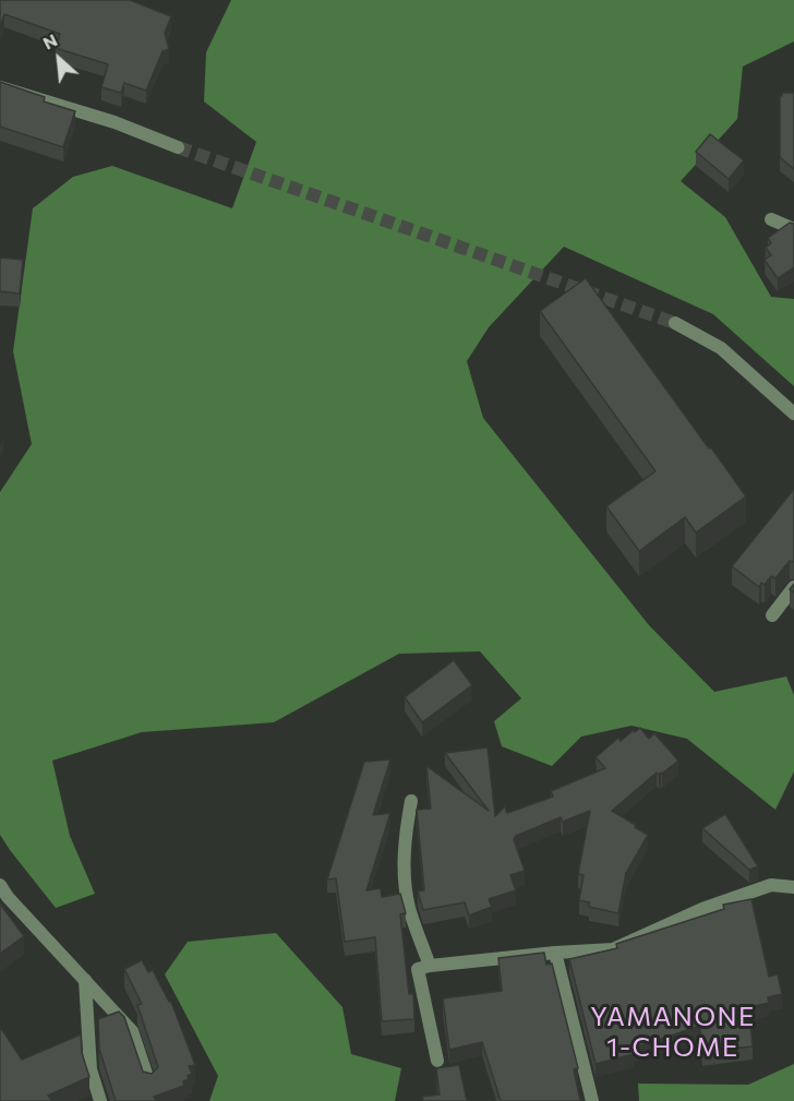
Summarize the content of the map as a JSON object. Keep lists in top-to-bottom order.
{
  "districts": ["YAMANONE 1-CHOME"],
  "north": "top left"
}
